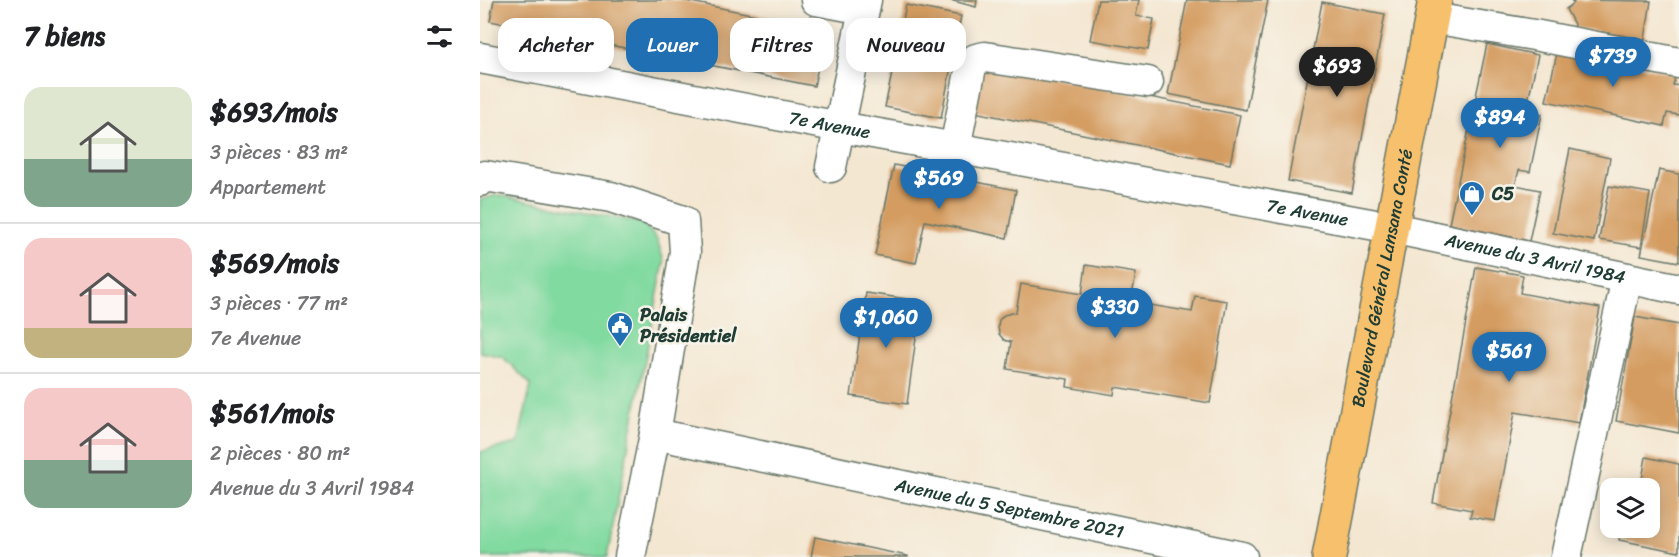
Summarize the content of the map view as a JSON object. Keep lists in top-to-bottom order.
{
  "streets": {
    "main road": ["Boulevard Général Lansana Conté"],
    "street": ["7e Avenue", "Avenue du 3 Avril 1984", "Avenue du 5 Septembre 2021"]
  },
  "crossings": [
    ["7e Avenue", "Avenue du 3 Avril 1984"],
    ["7e Avenue", "Boulevard Général Lansana Conté"],
    ["Avenue du 3 Avril 1984", "Boulevard Général Lansana Conté"]
  ],
  "places": {
    "shop": ["C5"],
    "public building": ["Palais Présidentiel"]
  },
  "page": {
    "heading": "7 biens",
    "chip": [
      "Acheter",
      "Louer",
      "Filtres",
      "Nouveau"
    ],
    "price": [
      "$739",
      "$693",
      "$894",
      "$569",
      "$330",
      "$1,060",
      "$561"
    ],
    "list": [
      {
        "name": "$693/mois",
        "note": "3 pièces · 83 m² · Appartement"
      },
      {
        "name": "$569/mois",
        "note": "3 pièces · 77 m² · 7e Avenue"
      },
      {
        "name": "$561/mois",
        "note": "2 pièces · 80 m² · Avenue du 3 Avril 1984"
      }
    ]
  }
}
